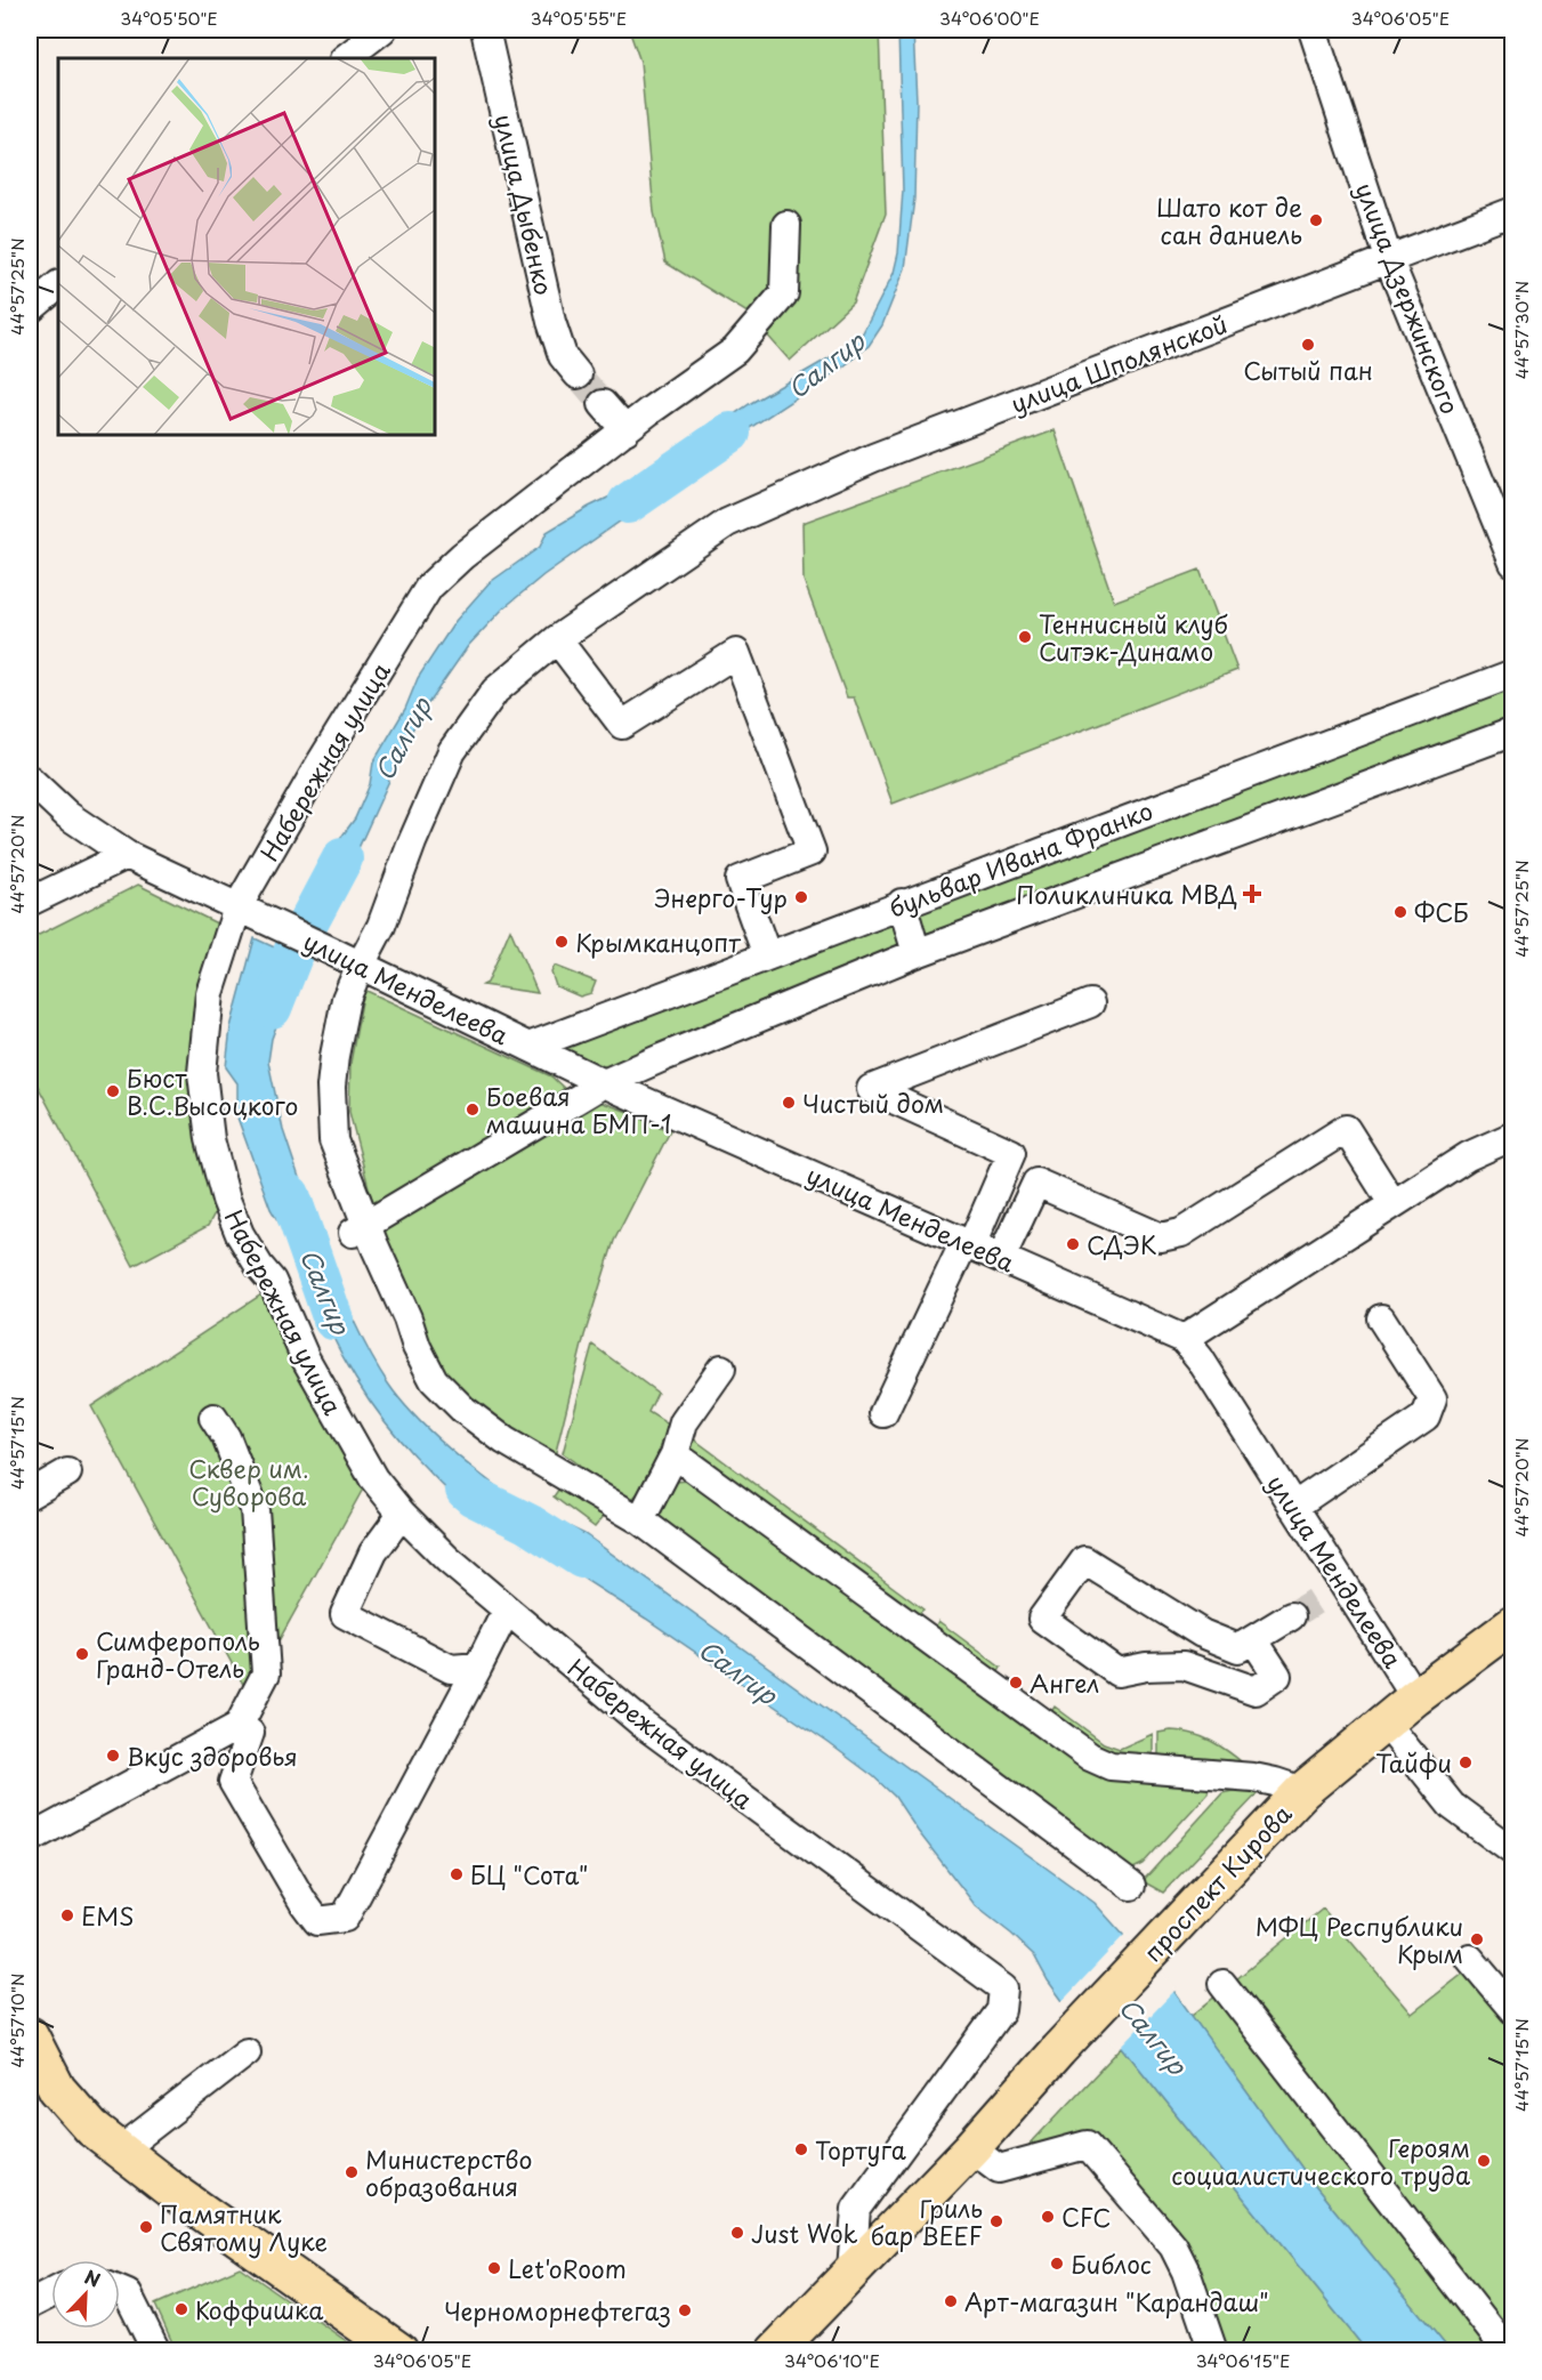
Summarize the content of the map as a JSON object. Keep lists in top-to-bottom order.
{
  "streets": {
    "main road": ["проспект Кирова"],
    "street": [
      "улица Дыбенко",
      "улица Дзержинского",
      "улица Шполянской",
      "Набережная улица",
      "бульвар Ивана Франко",
      "улица Менделеева"
    ]
  },
  "crossings": [
    ["улица Дзержинского", "улица Шполянской"],
    ["Набережная улица", "улица Менделеева"],
    ["Набережная улица", "проспект Кирова"],
    ["бульвар Ивана Франко", "улица Менделеева"],
    ["улица Менделеева", "проспект Кирова"]
  ],
  "water": ["Салгир"],
  "parks": ["Сквер им. Суворова"],
  "places": {
    "other": [
      "Шато кот де сан даниель",
      "Сытый пан",
      "Теннисный клуб Ситэк-Динамо",
      "Энерго-Тур",
      "ФСБ",
      "Крымканцопт",
      "Бюст В.С.Высоцкого",
      "Чистый дом",
      "Боевая машина БМП-1",
      "СДЭК",
      "Симферополь Гранд-Отель",
      "Ангел",
      "Вкус здоровья",
      "Тайфи",
      "БЦ \"Сота\"",
      "EMS",
      "МФЦ Республики Крым",
      "Тортуга",
      "Героям социалистического труда",
      "Министерство образования",
      "CFC",
      "Гриль бар BEEF",
      "Памятник Святому Луке",
      "Just Wok",
      "Библос",
      "Let'oRoom",
      "Арт-магазин \"Карандаш\"",
      "Коффишка",
      "Черноморнефтегаз"
    ],
    "health": ["Поликлиника МВД"]
  },
  "north": "top right",
  "coordinates": [
    "34°05'50\"E",
    "34°05'55\"E",
    "34°06'00\"E",
    "34°06'05\"E",
    "44°57'25\"N",
    "44°57'30\"N",
    "44°57'20\"N",
    "44°57'15\"N",
    "44°57'10\"N",
    "34°06'10\"E",
    "34°06'15\"E"
  ]
}
